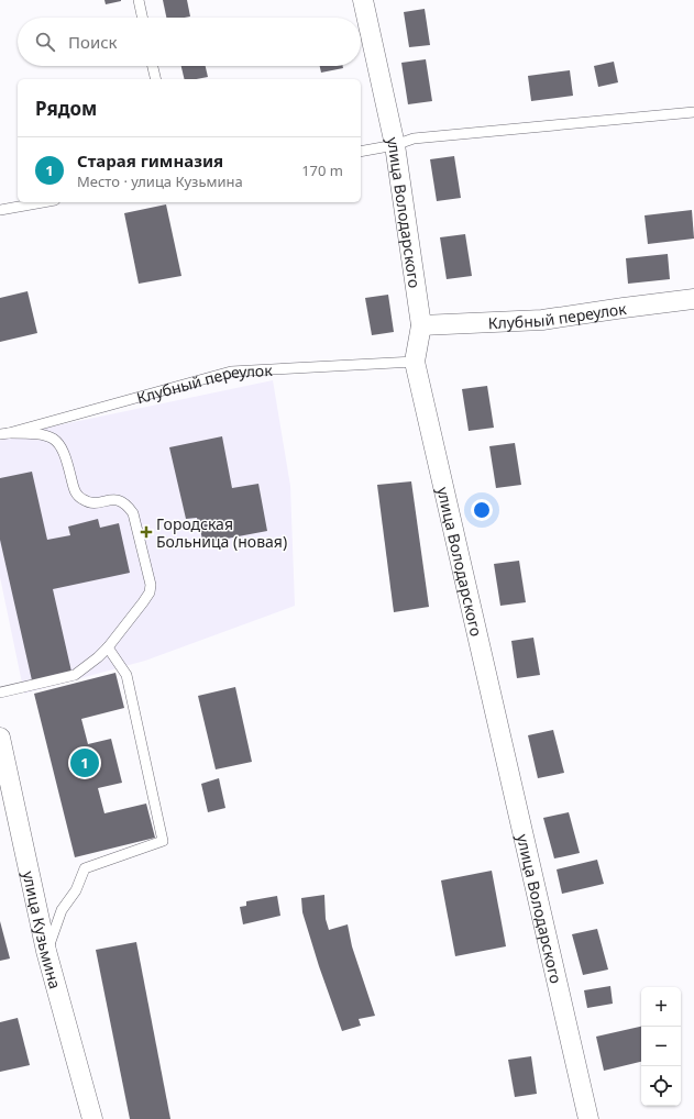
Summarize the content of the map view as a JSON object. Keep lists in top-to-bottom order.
{
  "streets": {
    "street": ["улица Володарского", "Клубный переулок", "улица Кузьмина"]
  },
  "crossings": [
    ["улица Володарского", "Клубный переулок"]
  ],
  "places": {
    "health": ["Городская Больница (новая)"]
  },
  "page": {
    "search": "Поиск",
    "heading": "Рядом",
    "list": [
      {
        "mark": "1",
        "name": "Старая гимназия",
        "note": "Место · улица Кузьмина",
        "value": "170 m"
      }
    ],
    "pins": "1",
    "map_buttons": ["+", "−"]
  }
}
